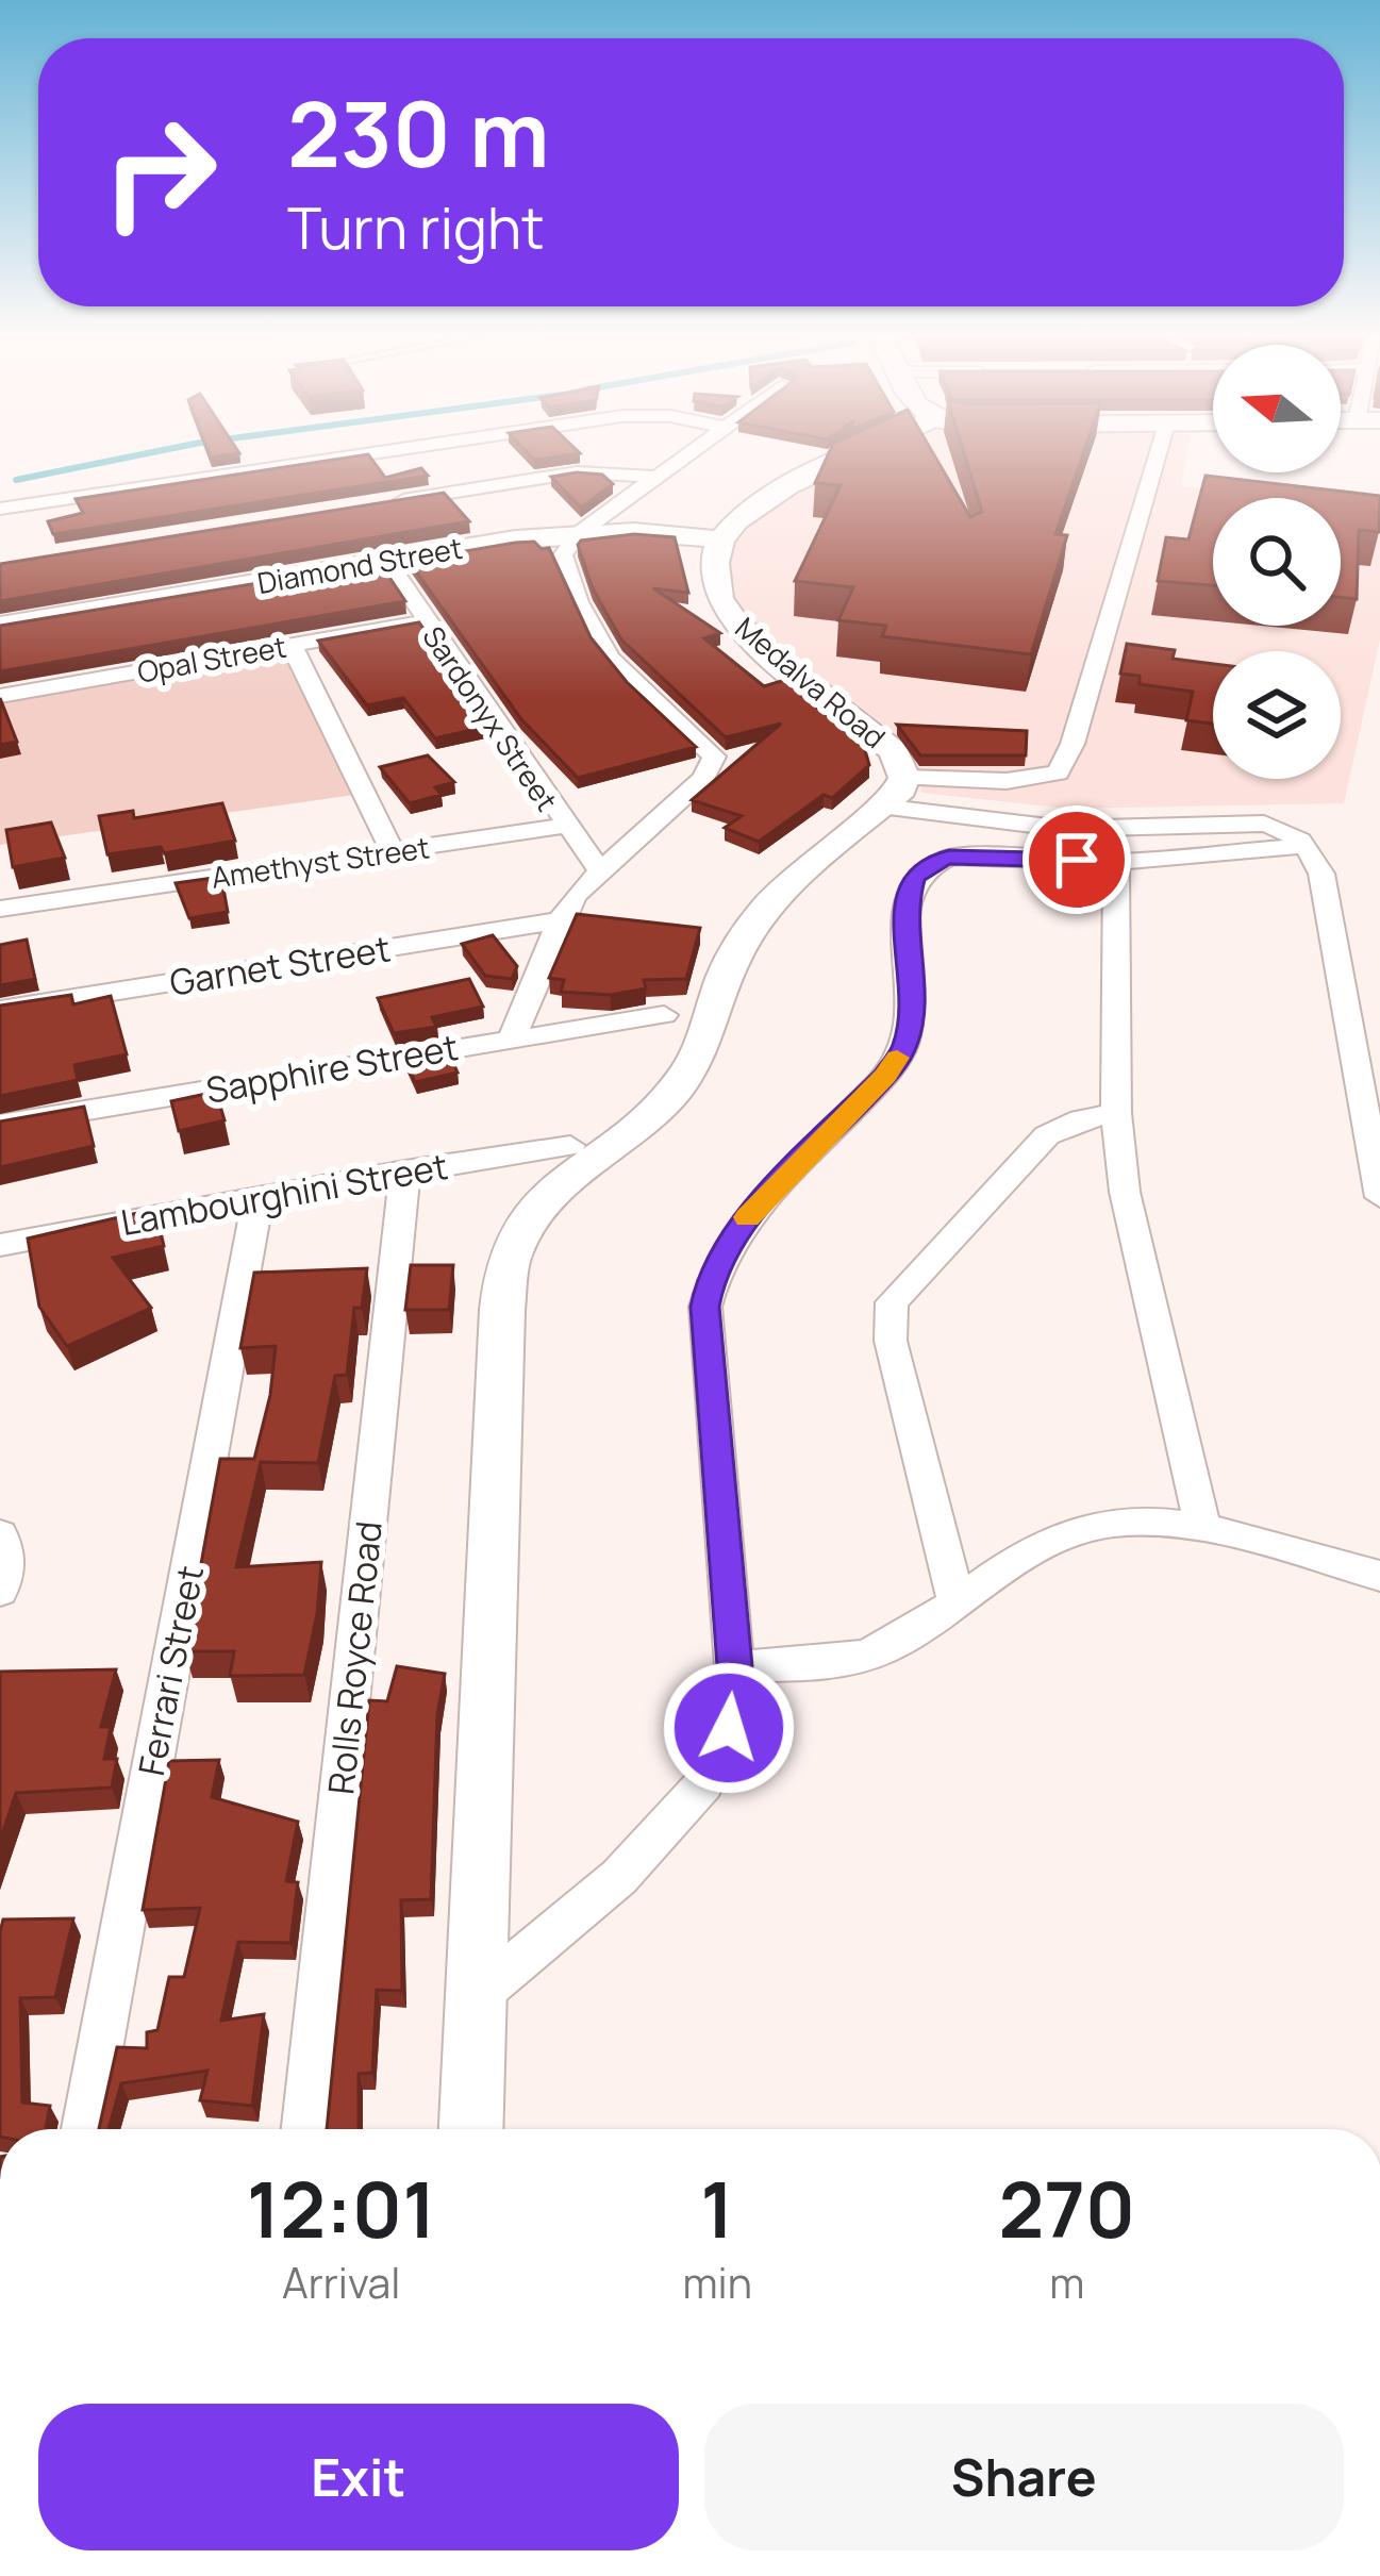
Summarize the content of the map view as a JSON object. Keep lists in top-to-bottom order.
{
  "streets": {
    "street": [
      "Diamond Street",
      "Opal Street",
      "Medalva Road",
      "Sardonyx Street",
      "Amethyst Street",
      "Garnet Street",
      "Sapphire Street",
      "Lambourghini Street",
      "Rolls Royce Road",
      "Ferrari Street"
    ]
  },
  "crossings": [
    ["Diamond Street", "Medalva Road"],
    ["Diamond Street", "Sardonyx Street"],
    ["Opal Street", "Sardonyx Street"],
    ["Sardonyx Street", "Amethyst Street"],
    ["Lambourghini Street", "Rolls Royce Road"],
    ["Lambourghini Street", "Ferrari Street"]
  ],
  "north": "left",
  "page": {
    "turn": ["230 m", "Turn right"],
    "eta": [
      "12:01",
      "Arrival",
      "1",
      "min",
      "270",
      "m"
    ],
    "buttons": ["Exit", "Share"]
  }
}
